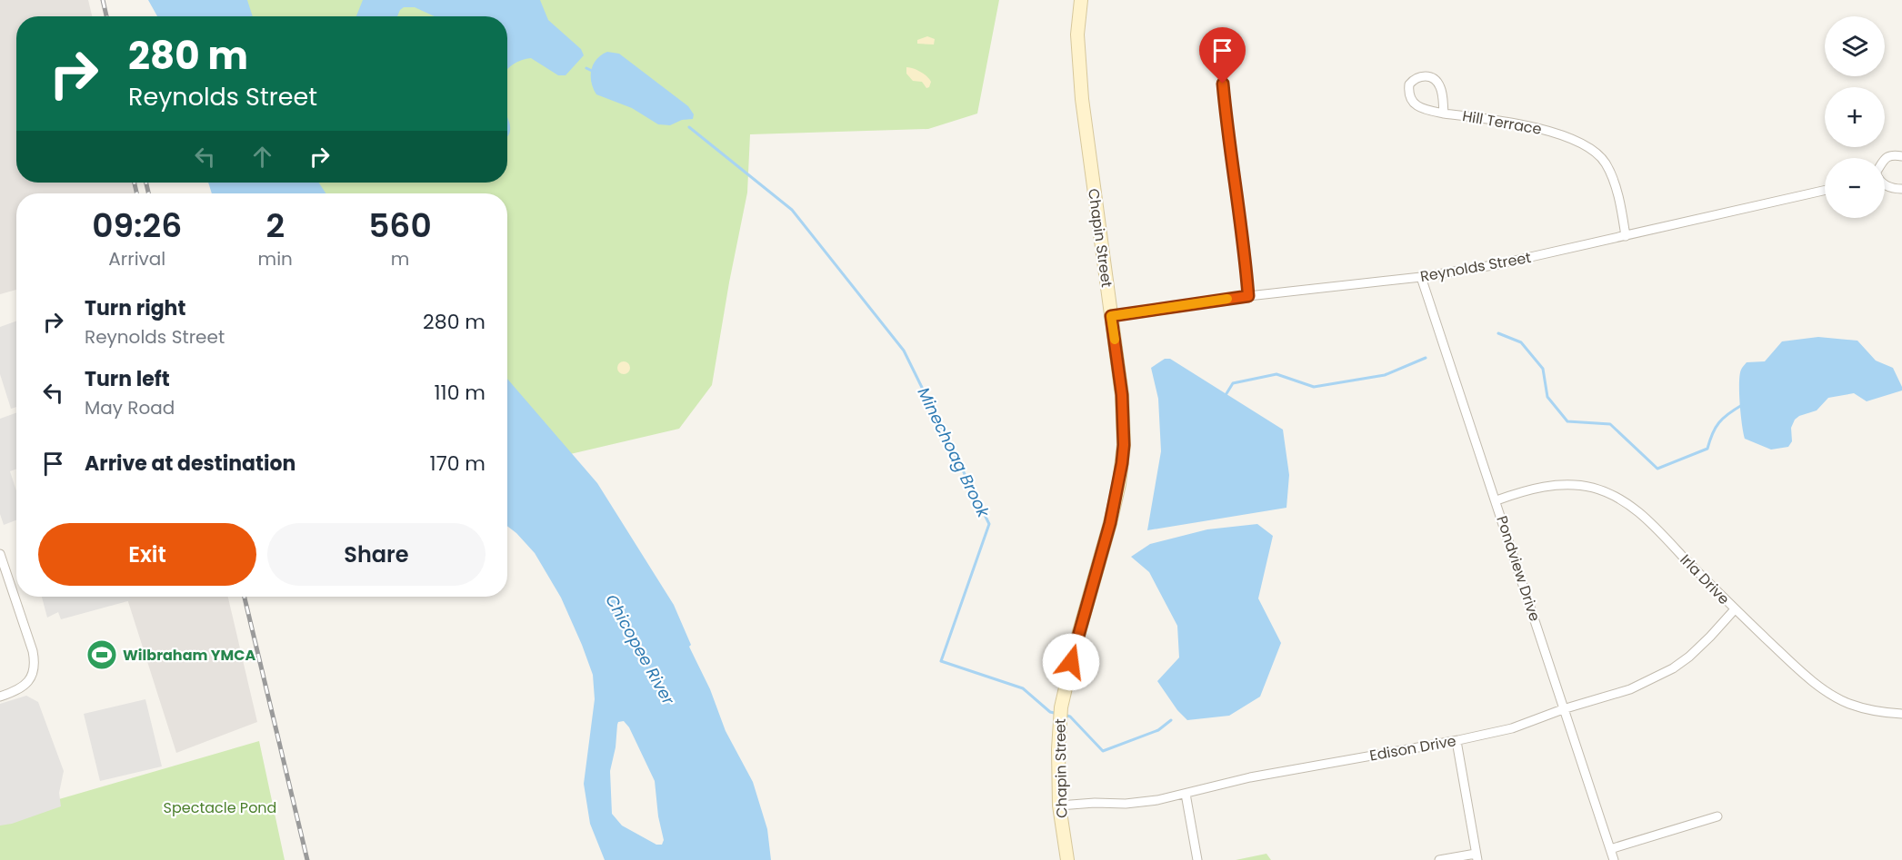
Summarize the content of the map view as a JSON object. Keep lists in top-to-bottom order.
{
  "streets": {
    "main road": ["Chapin Street"],
    "street": [
      "Hill Terrace",
      "Reynolds Street",
      "Pondview Drive",
      "Irla Drive",
      "Edison Drive"
    ]
  },
  "crossings": [
    ["Hill Terrace", "Reynolds Street"],
    ["Chapin Street", "Reynolds Street"],
    ["Chapin Street", "Edison Drive"],
    ["Reynolds Street", "Pondview Drive"],
    ["Pondview Drive", "Irla Drive"],
    ["Pondview Drive", "Edison Drive"],
    ["Irla Drive", "Edison Drive"]
  ],
  "water": ["Minechoag Brook", "Chicopee River"],
  "parks": ["Spectacle Pond"],
  "places": {
    "sports": ["Wilbraham YMCA"]
  },
  "page": {
    "map_buttons": ["+", "−"],
    "turn": ["280 m", "Reynolds Street"],
    "eta": [
      "09:26",
      "Arrival",
      "2",
      "min",
      "560",
      "m"
    ],
    "list": [
      {
        "name": "Turn right",
        "note": "Reynolds Street",
        "value": "280 m"
      },
      {
        "name": "Turn left",
        "note": "May Road",
        "value": "110 m"
      },
      {
        "name": "Arrive at destination",
        "value": "170 m"
      }
    ],
    "buttons": ["Exit", "Share"]
  }
}
